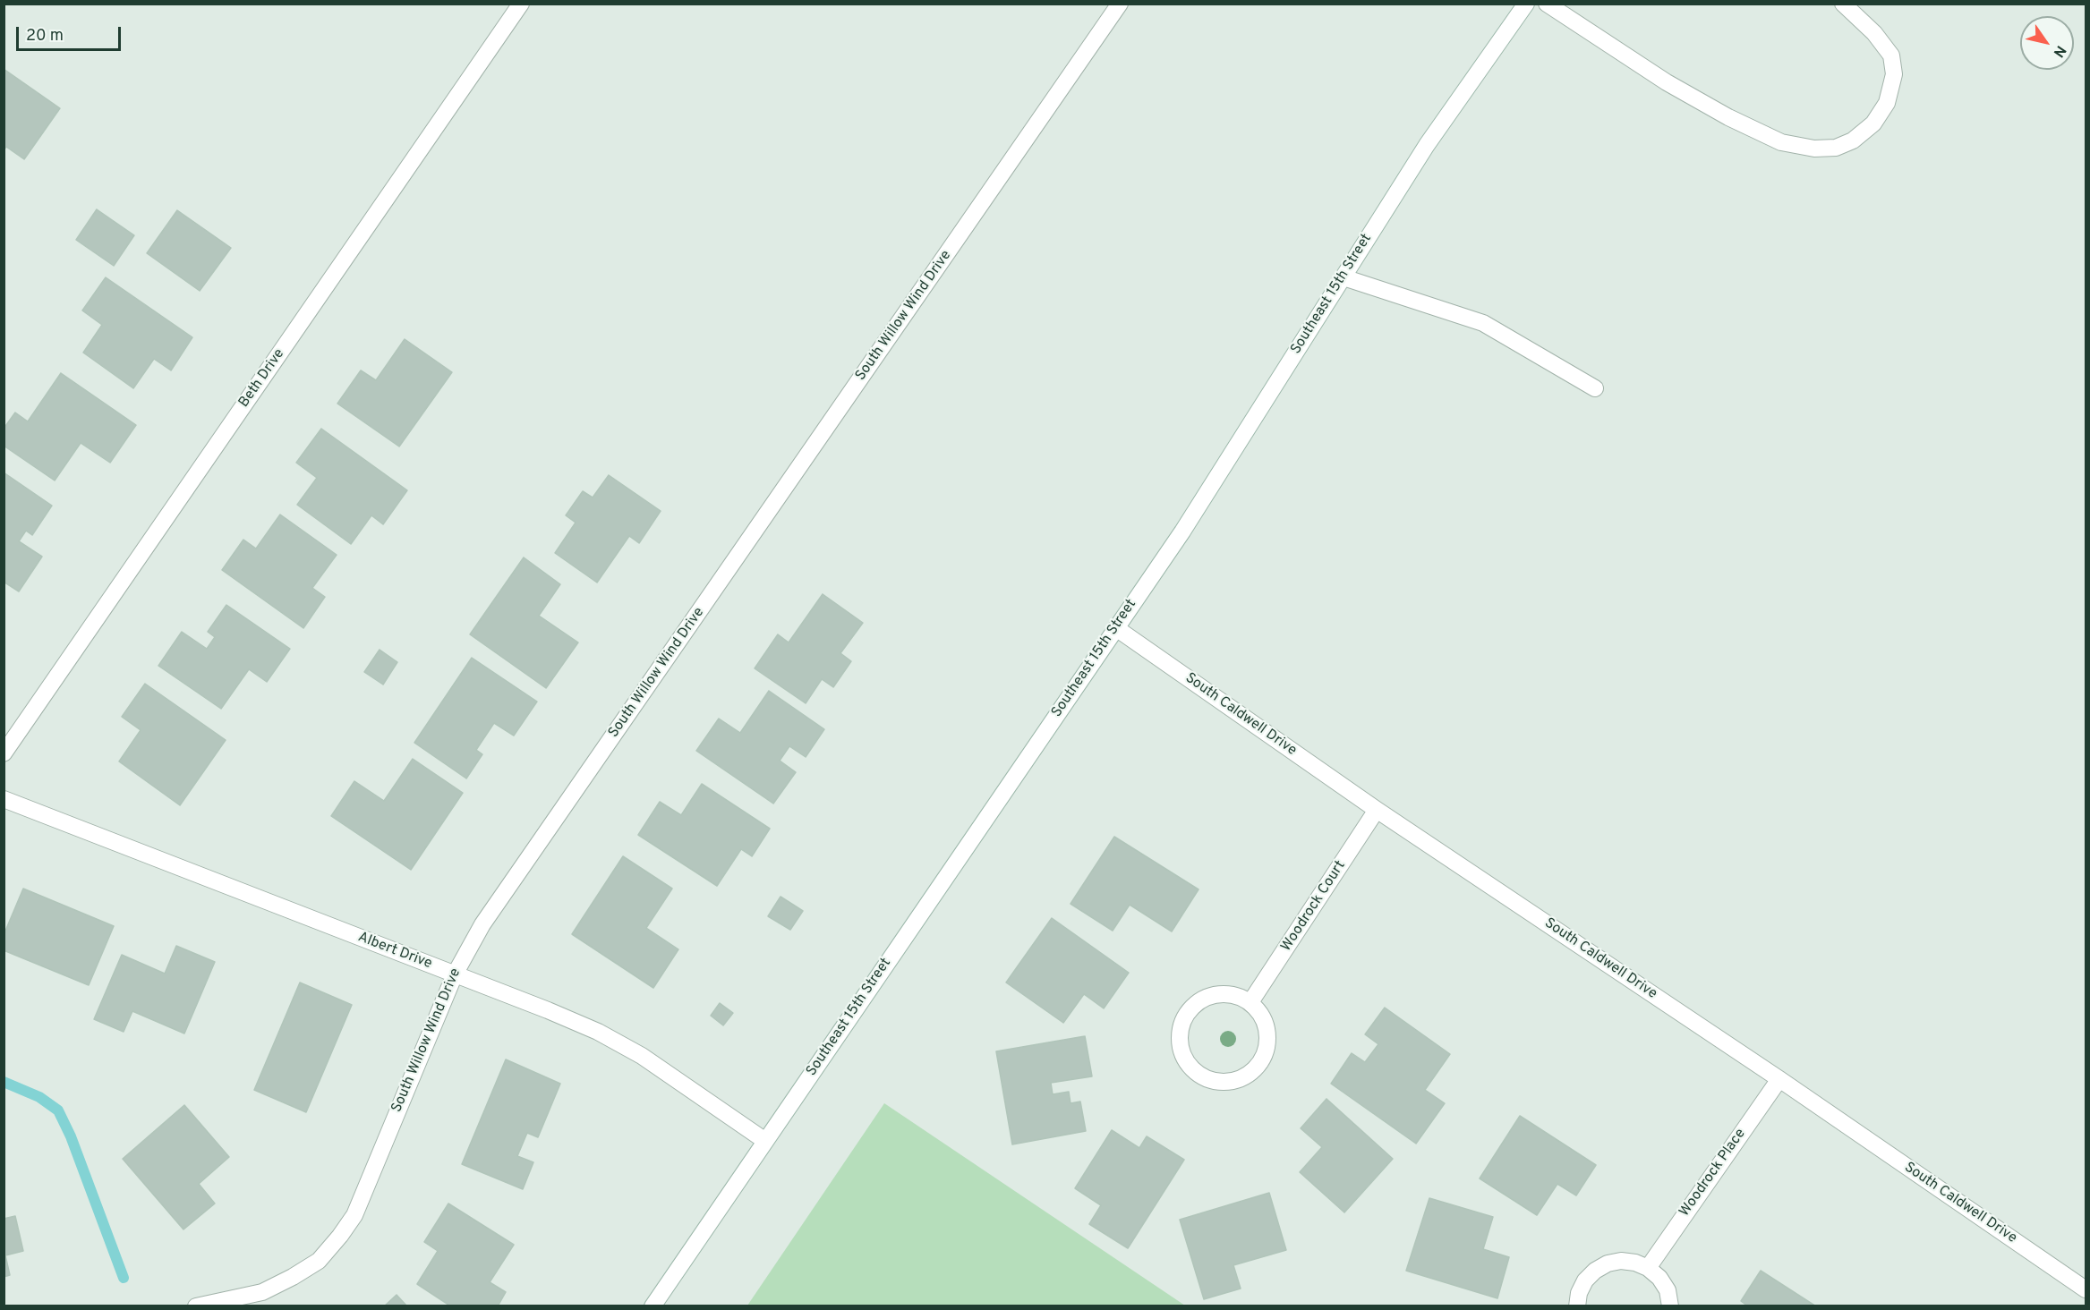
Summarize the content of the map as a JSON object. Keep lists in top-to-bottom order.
{
  "streets": {
    "street": [
      "Southeast 15th Street",
      "South Willow Wind Drive",
      "Beth Drive",
      "South Caldwell Drive",
      "Woodrock Court",
      "Albert Drive",
      "Woodrock Place"
    ]
  },
  "crossings": [
    ["Southeast 15th Street", "South Caldwell Drive"],
    ["Southeast 15th Street", "Albert Drive"],
    ["South Willow Wind Drive", "Albert Drive"],
    ["South Caldwell Drive", "Woodrock Court"],
    ["South Caldwell Drive", "Woodrock Place"]
  ],
  "scale_bar": "20 m",
  "north": "bottom right"
}
